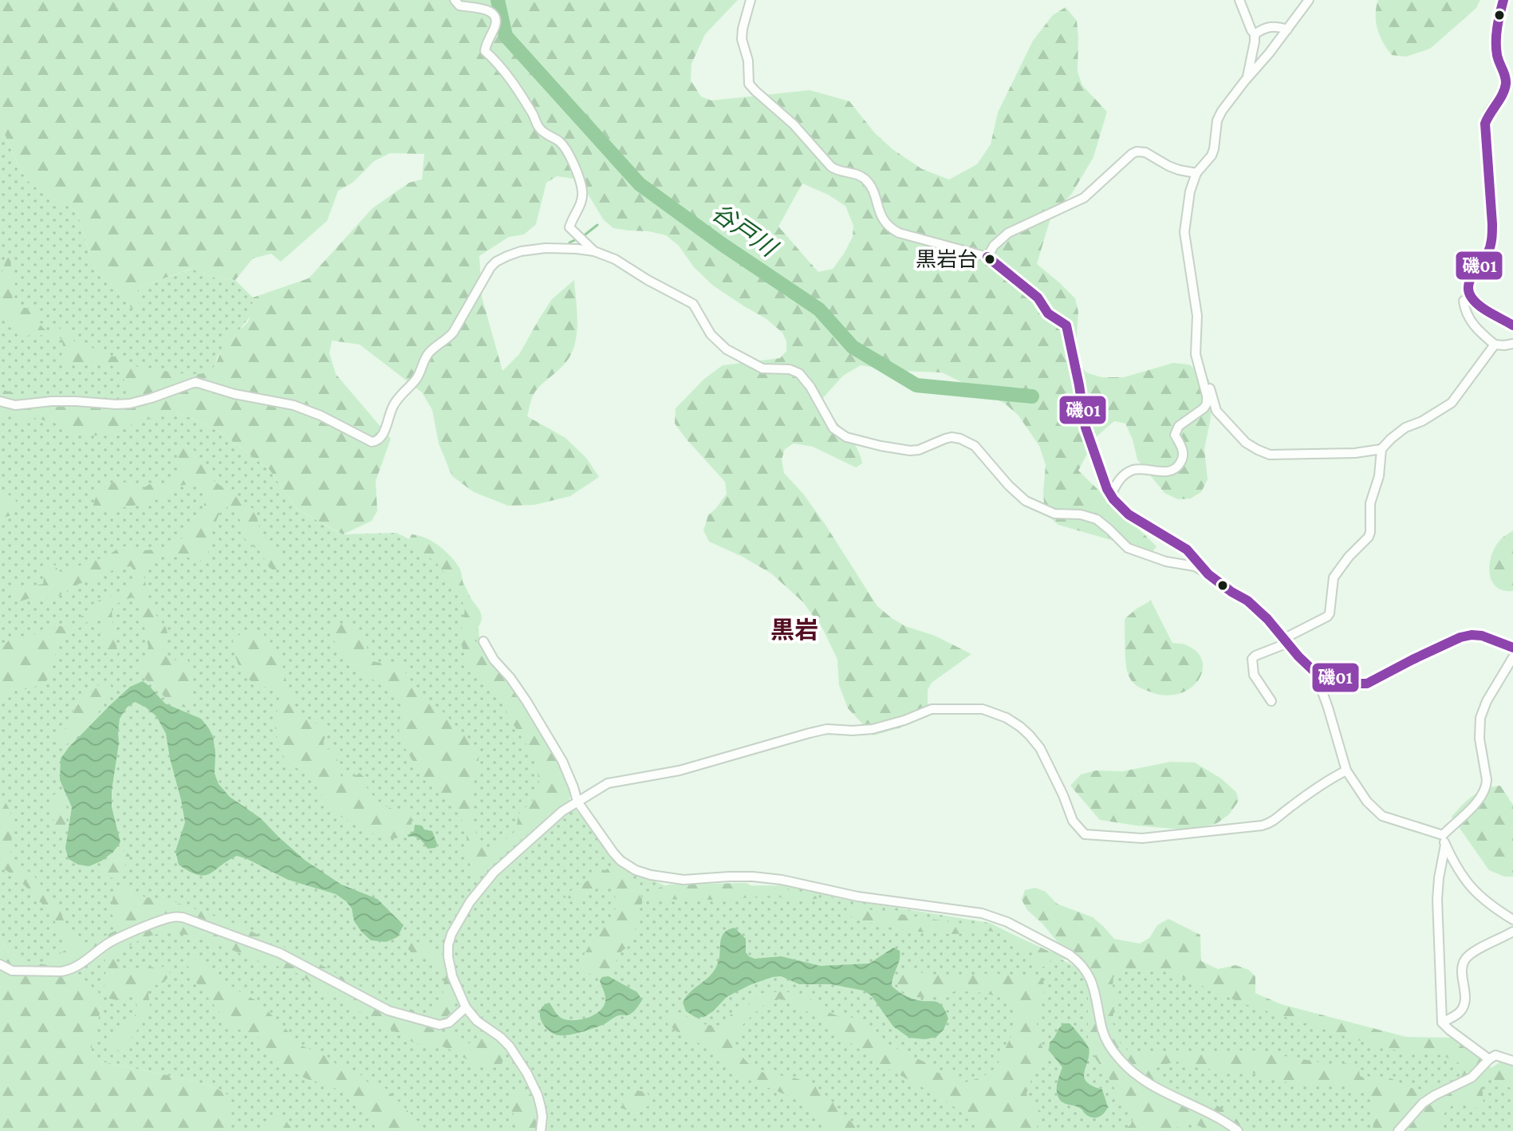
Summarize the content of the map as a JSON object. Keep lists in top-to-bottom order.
{
  "districts": ["黒岩"],
  "water": ["谷戸川"],
  "places": ["黒岩台"],
  "lines": ["transit line 磯01"]
}
